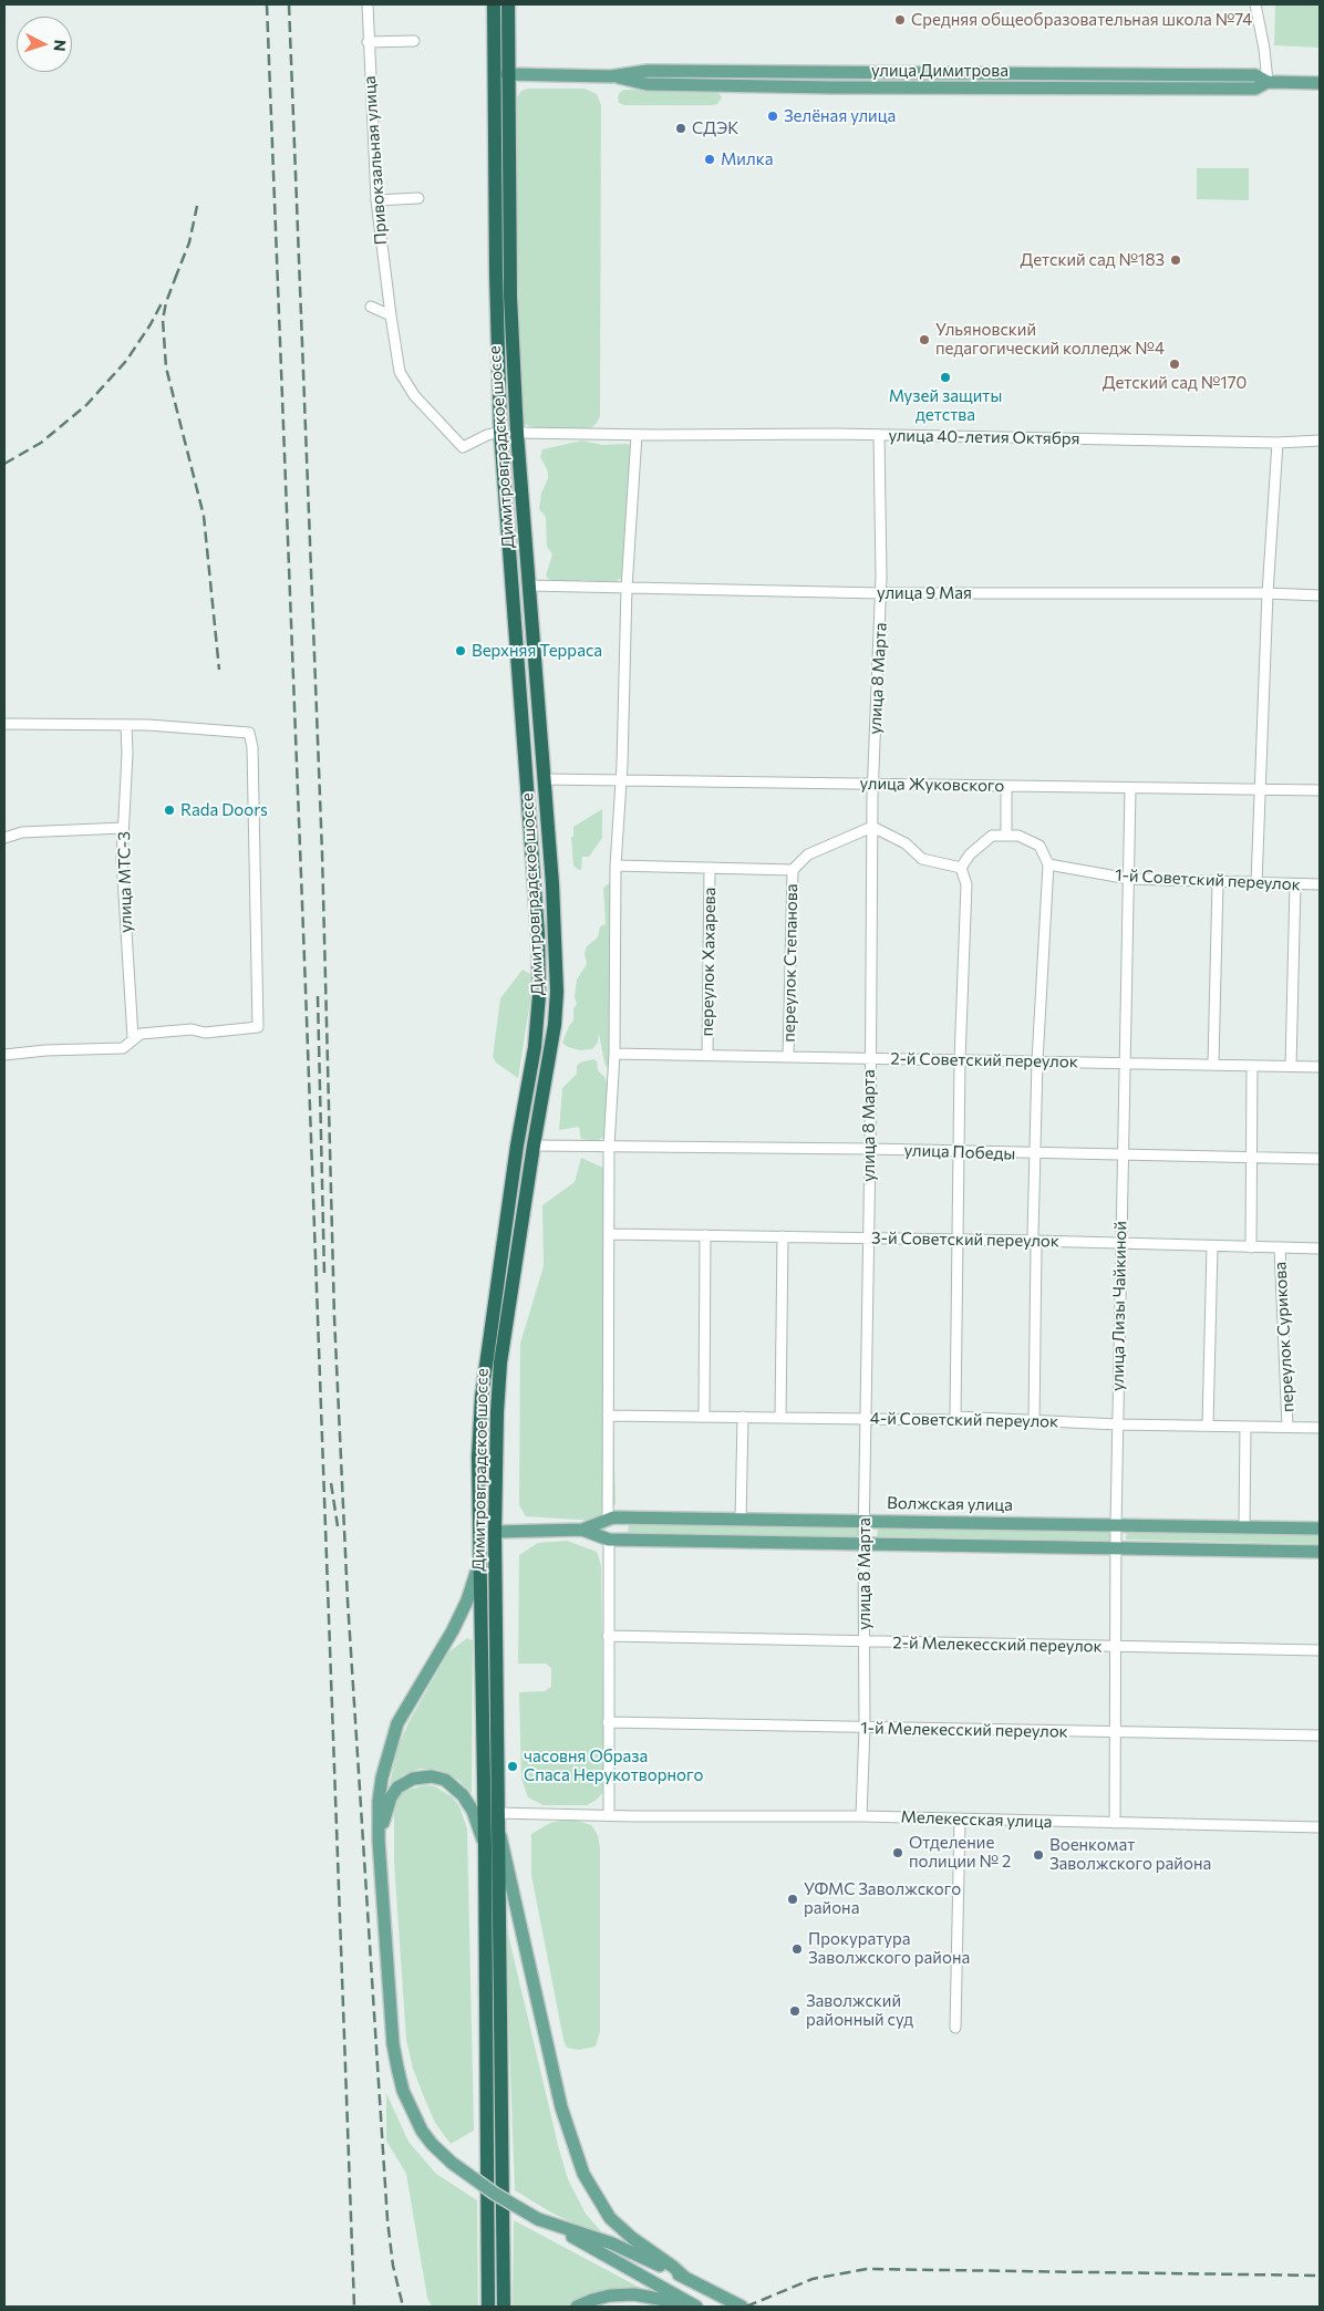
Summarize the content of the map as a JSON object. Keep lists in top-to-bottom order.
{
  "streets": {
    "highway": ["Димитровградское шоссе", "Волжская улица"],
    "main road": ["улица Димитрова"],
    "street": [
      "Привокзальная улица",
      "улица 40-летия Октября",
      "улица 9 Мая",
      "улица 8 Марта",
      "улица Жуковского",
      "1-й Советский переулок",
      "улица МТС-3",
      "переулок Хахарева",
      "переулок Степанова",
      "2-й Советский переулок",
      "улица Победы",
      "3-й Советский переулок",
      "улица Лизы Чайкиной",
      "переулок Сурикова",
      "4-й Советский переулок",
      "2-й Мелекесский переулок",
      "1-й Мелекесский переулок",
      "Мелекесская улица"
    ]
  },
  "crossings": [
    ["улица Димитрова", "Димитровградское шоссе"],
    ["Привокзальная улица", "Димитровградское шоссе"],
    ["улица 40-летия Октября", "Димитровградское шоссе"],
    ["улица 40-летия Октября", "улица 8 Марта"],
    ["Димитровградское шоссе", "улица 9 Мая"],
    ["Димитровградское шоссе", "улица Жуковского"],
    ["Димитровградское шоссе", "улица Победы"],
    ["Димитровградское шоссе", "Волжская улица"],
    ["Димитровградское шоссе", "Мелекесская улица"],
    ["улица 9 Мая", "улица 8 Марта"],
    ["улица 8 Марта", "улица Жуковского"],
    ["улица 8 Марта", "2-й Советский переулок"],
    ["улица 8 Марта", "улица Победы"],
    ["улица 8 Марта", "3-й Советский переулок"],
    ["улица 8 Марта", "4-й Советский переулок"],
    ["улица 8 Марта", "Волжская улица"],
    ["улица 8 Марта", "2-й Мелекесский переулок"],
    ["улица 8 Марта", "1-й Мелекесский переулок"],
    ["улица 8 Марта", "Мелекесская улица"],
    ["улица Жуковского", "улица Лизы Чайкиной"],
    ["1-й Советский переулок", "улица Лизы Чайкиной"],
    ["переулок Хахарева", "2-й Советский переулок"],
    ["переулок Степанова", "2-й Советский переулок"],
    ["2-й Советский переулок", "улица Лизы Чайкиной"],
    ["улица Победы", "улица Лизы Чайкиной"],
    ["3-й Советский переулок", "улица Лизы Чайкиной"],
    ["3-й Советский переулок", "переулок Сурикова"],
    ["улица Лизы Чайкиной", "4-й Советский переулок"],
    ["улица Лизы Чайкиной", "Волжская улица"],
    ["улица Лизы Чайкиной", "2-й Мелекесский переулок"],
    ["улица Лизы Чайкиной", "1-й Мелекесский переулок"],
    ["улица Лизы Чайкиной", "Мелекесская улица"],
    ["переулок Сурикова", "4-й Советский переулок"]
  ],
  "places": [
    "Средняя общеобразовательная школа №74",
    "Зелёная улица",
    "СДЭК",
    "Милка",
    "Детский сад №183",
    "Ульяновский педагогический колледж №4",
    "Детский сад №170",
    "Музей защиты детства",
    "Верхняя Терраса",
    "Rada Doors",
    "часовня Образа Спаса Нерукотворного",
    "Отделение полиции № 2",
    "Военкомат Заволжского района",
    "УФМС Заволжского района",
    "Прокуратура Заволжского района",
    "Заволжский районный суд"
  ],
  "north": "right"
}
